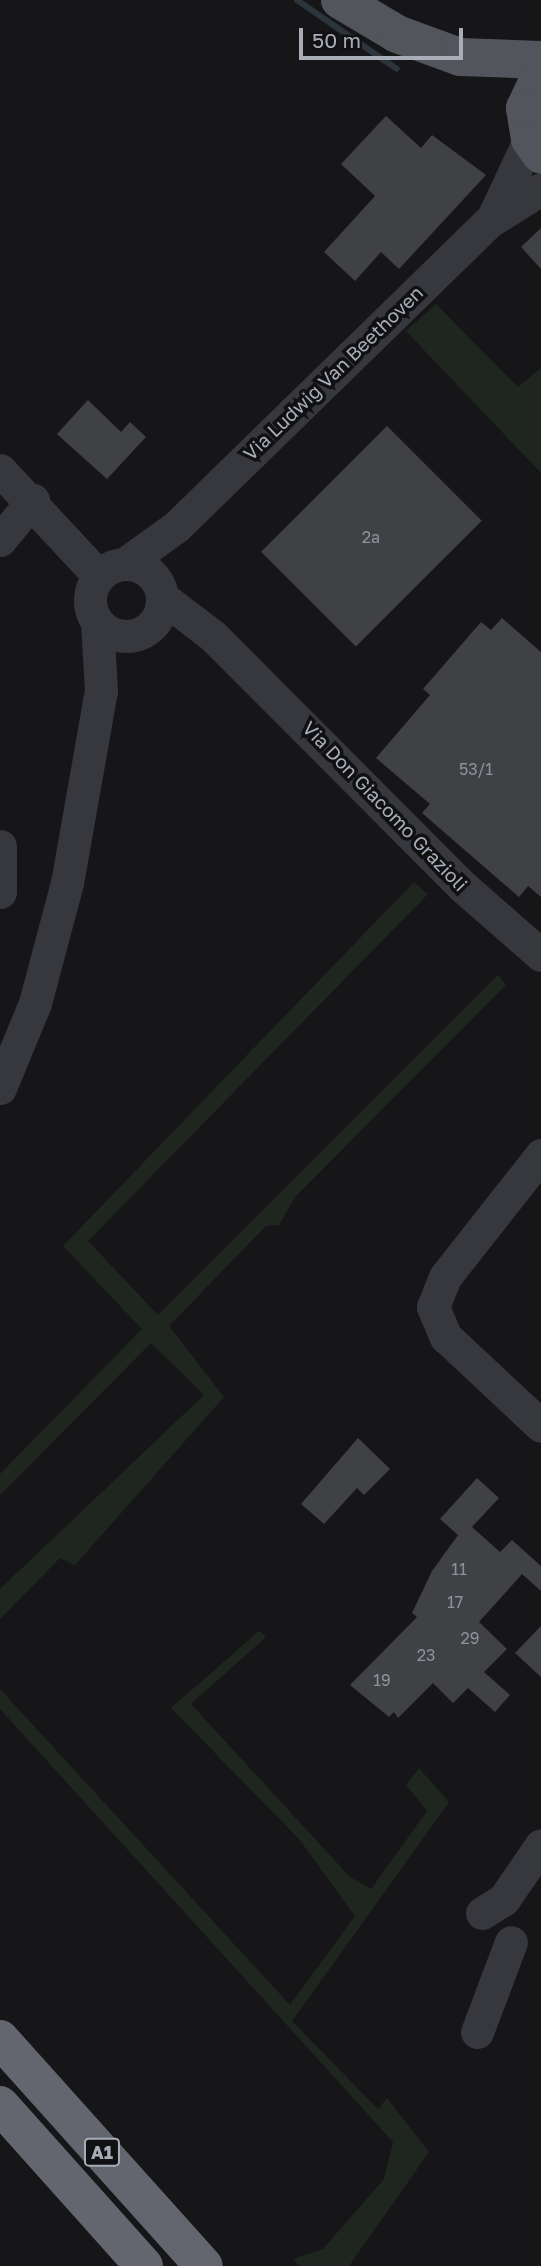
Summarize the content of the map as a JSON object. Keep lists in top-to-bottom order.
{
  "streets": {
    "highway": ["A1"],
    "street": ["Via Ludwig Van Beethoven", "Via Don Giacomo Grazioli"]
  },
  "crossings": [
    ["Via Ludwig Van Beethoven", "Via Don Giacomo Grazioli"]
  ],
  "house_numbers": [
    "2a",
    "53/1",
    "11",
    "17",
    "29",
    "23",
    "19"
  ],
  "scale_bar": "50 m"
}
